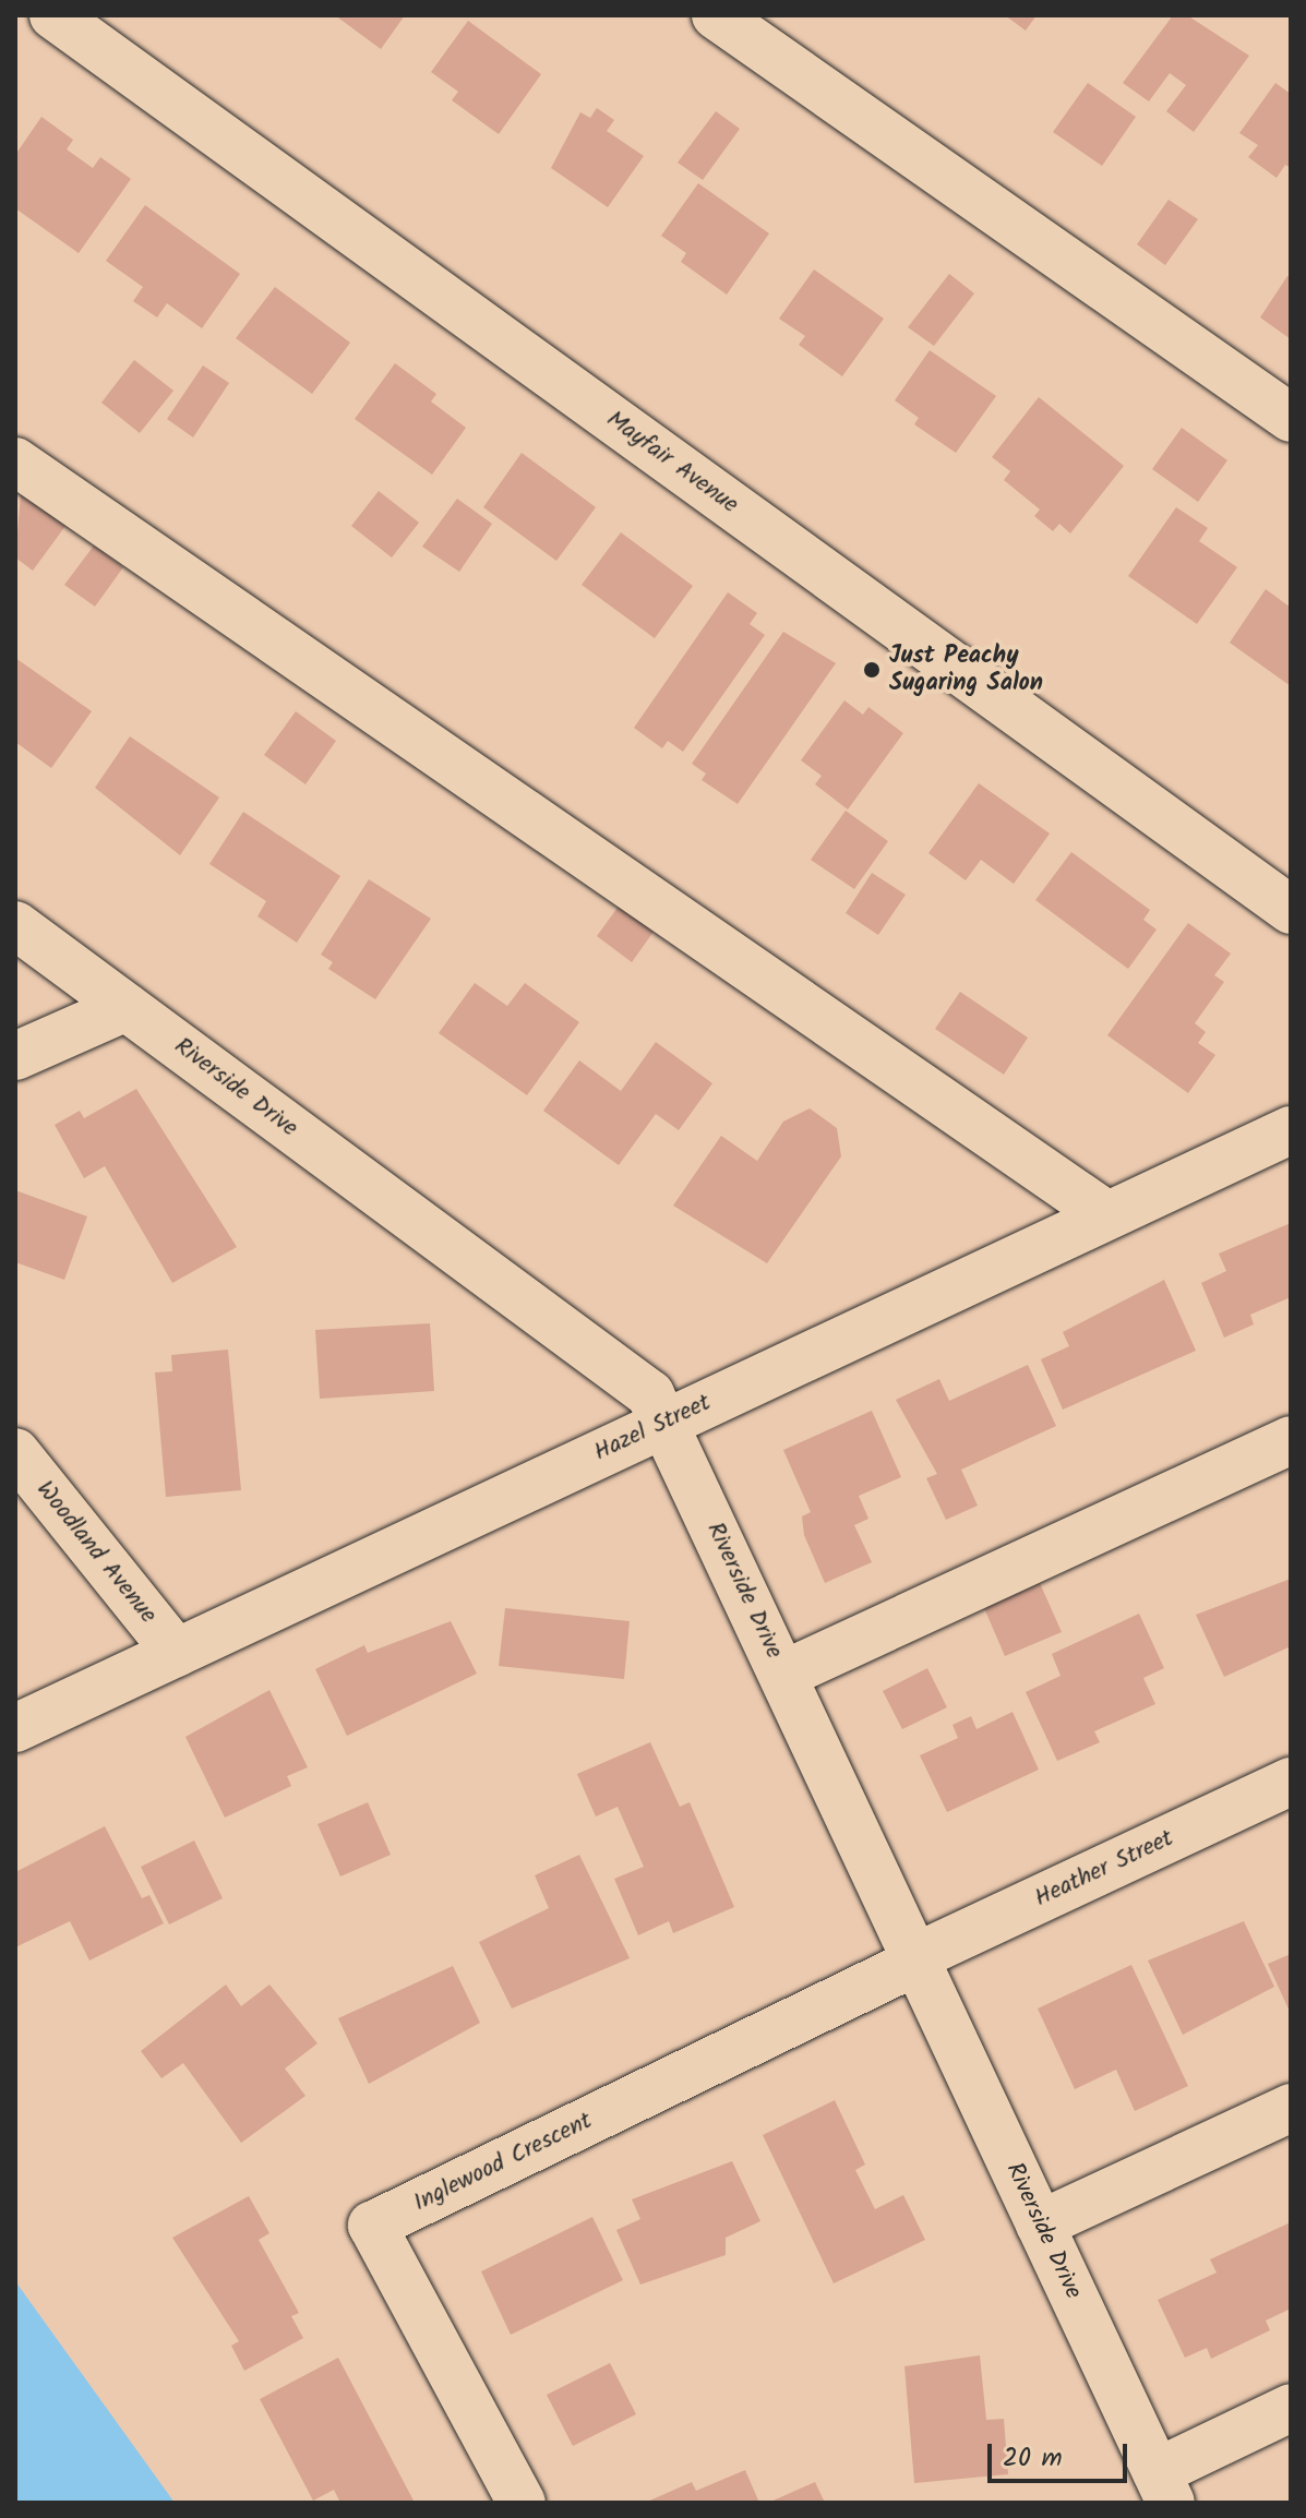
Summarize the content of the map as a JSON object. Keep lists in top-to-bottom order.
{
  "streets": {
    "street": [
      "Mayfair Avenue",
      "Riverside Drive",
      "Hazel Street",
      "Woodland Avenue",
      "Heather Street",
      "Inglewood Crescent"
    ]
  },
  "crossings": [
    ["Riverside Drive", "Hazel Street"],
    ["Riverside Drive", "Heather Street"],
    ["Riverside Drive", "Inglewood Crescent"],
    ["Hazel Street", "Woodland Avenue"],
    ["Heather Street", "Inglewood Crescent"]
  ],
  "places": ["Just Peachy Sugaring Salon"],
  "scale_bar": "20 m"
}
